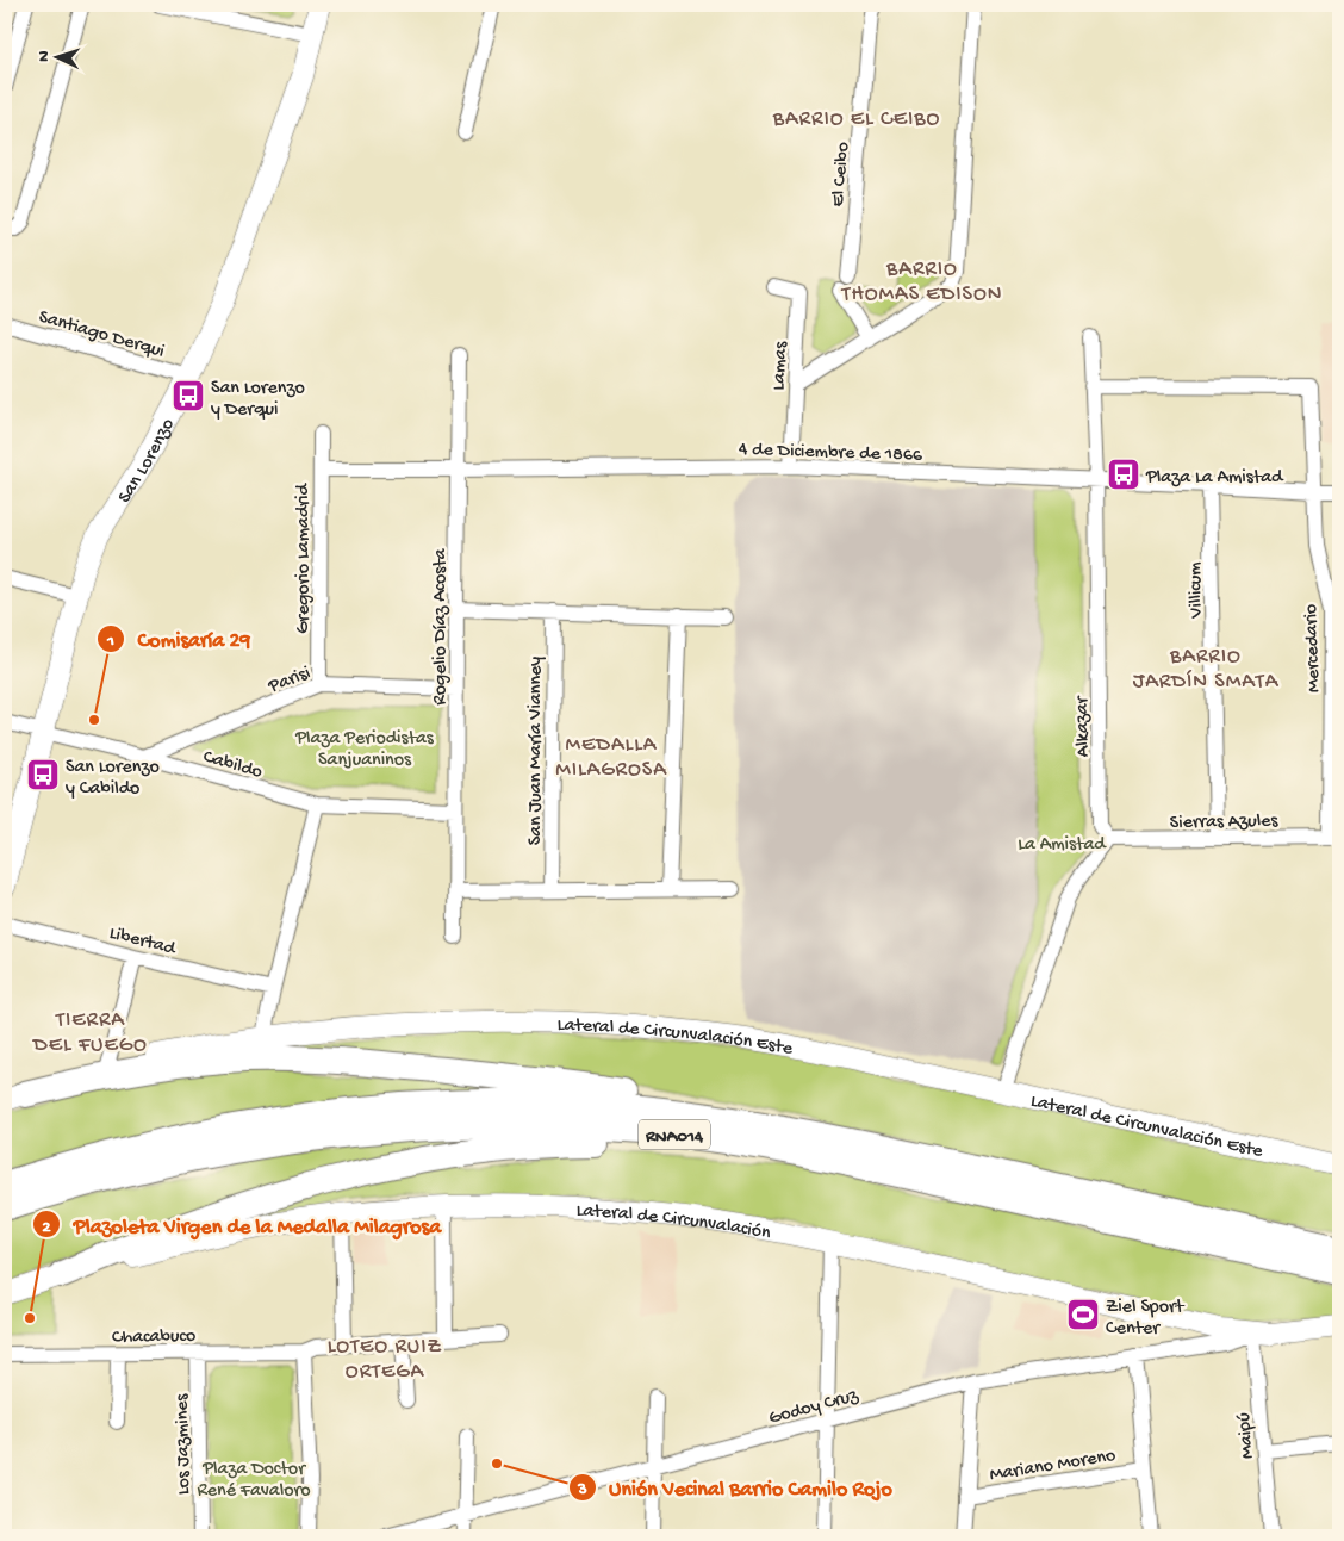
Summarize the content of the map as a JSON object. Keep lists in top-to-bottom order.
{
  "streets": {
    "highway": ["RNA014"],
    "street": [
      "El Ceibo",
      "Santiago Derqui",
      "Lamas",
      "4 de Diciembre de 1866",
      "San Lorenzo",
      "Gregorio Lamadrid",
      "Villicum",
      "Rogelio Díaz Acosta",
      "Mercedario",
      "Parisi",
      "Alkazar",
      "San Juan María Vianney",
      "Cabildo",
      "Sierras Azules",
      "Libertad",
      "Lateral de Circunvalación Este",
      "Lateral de Circunvalación",
      "Chacabuco",
      "Godoy Cruz",
      "Maipú",
      "Los Jazmines",
      "Mariano Moreno"
    ]
  },
  "crossings": [
    ["Santiago Derqui", "San Lorenzo"],
    ["Lamas", "4 de Diciembre de 1866"],
    ["4 de Diciembre de 1866", "Gregorio Lamadrid"],
    ["4 de Diciembre de 1866", "Villicum"],
    ["4 de Diciembre de 1866", "Rogelio Díaz Acosta"],
    ["4 de Diciembre de 1866", "Mercedario"],
    ["4 de Diciembre de 1866", "Alkazar"],
    ["San Lorenzo", "Cabildo"],
    ["Gregorio Lamadrid", "Parisi"],
    ["Villicum", "Sierras Azules"],
    ["Rogelio Díaz Acosta", "Parisi"],
    ["Rogelio Díaz Acosta", "Cabildo"],
    ["Mercedario", "Alkazar"],
    ["Mercedario", "Sierras Azules"],
    ["Parisi", "Cabildo"],
    ["Alkazar", "Sierras Azules"],
    ["Lateral de Circunvalación", "Godoy Cruz"],
    ["Lateral de Circunvalación", "Maipú"],
    ["Chacabuco", "Los Jazmines"],
    ["Godoy Cruz", "Maipú"]
  ],
  "districts": [
    "BARRIO EL CEIBO",
    "BARRIO THOMAS EDISON",
    "BARRIO JARDÍN SMATA",
    "MEDALLA MILAGROSA",
    "TIERRA DEL FUEGO",
    "LOTEO RUIZ ORTEGA"
  ],
  "parks": ["Plaza Periodistas Sanjuaninos", "La Amistad", "Plaza Doctor René Favaloro"],
  "places": {
    "bus stop": ["San Lorenzo y Derqui", "Plaza La Amistad", "San Lorenzo y Cabildo"],
    "other": ["Comisaría 29", "Plazoleta Virgen de la Medalla Milagrosa", "Unión Vecinal Barrio Camilo Rojo"],
    "sports": ["Ziel Sport Center"]
  },
  "north": "left"
}
